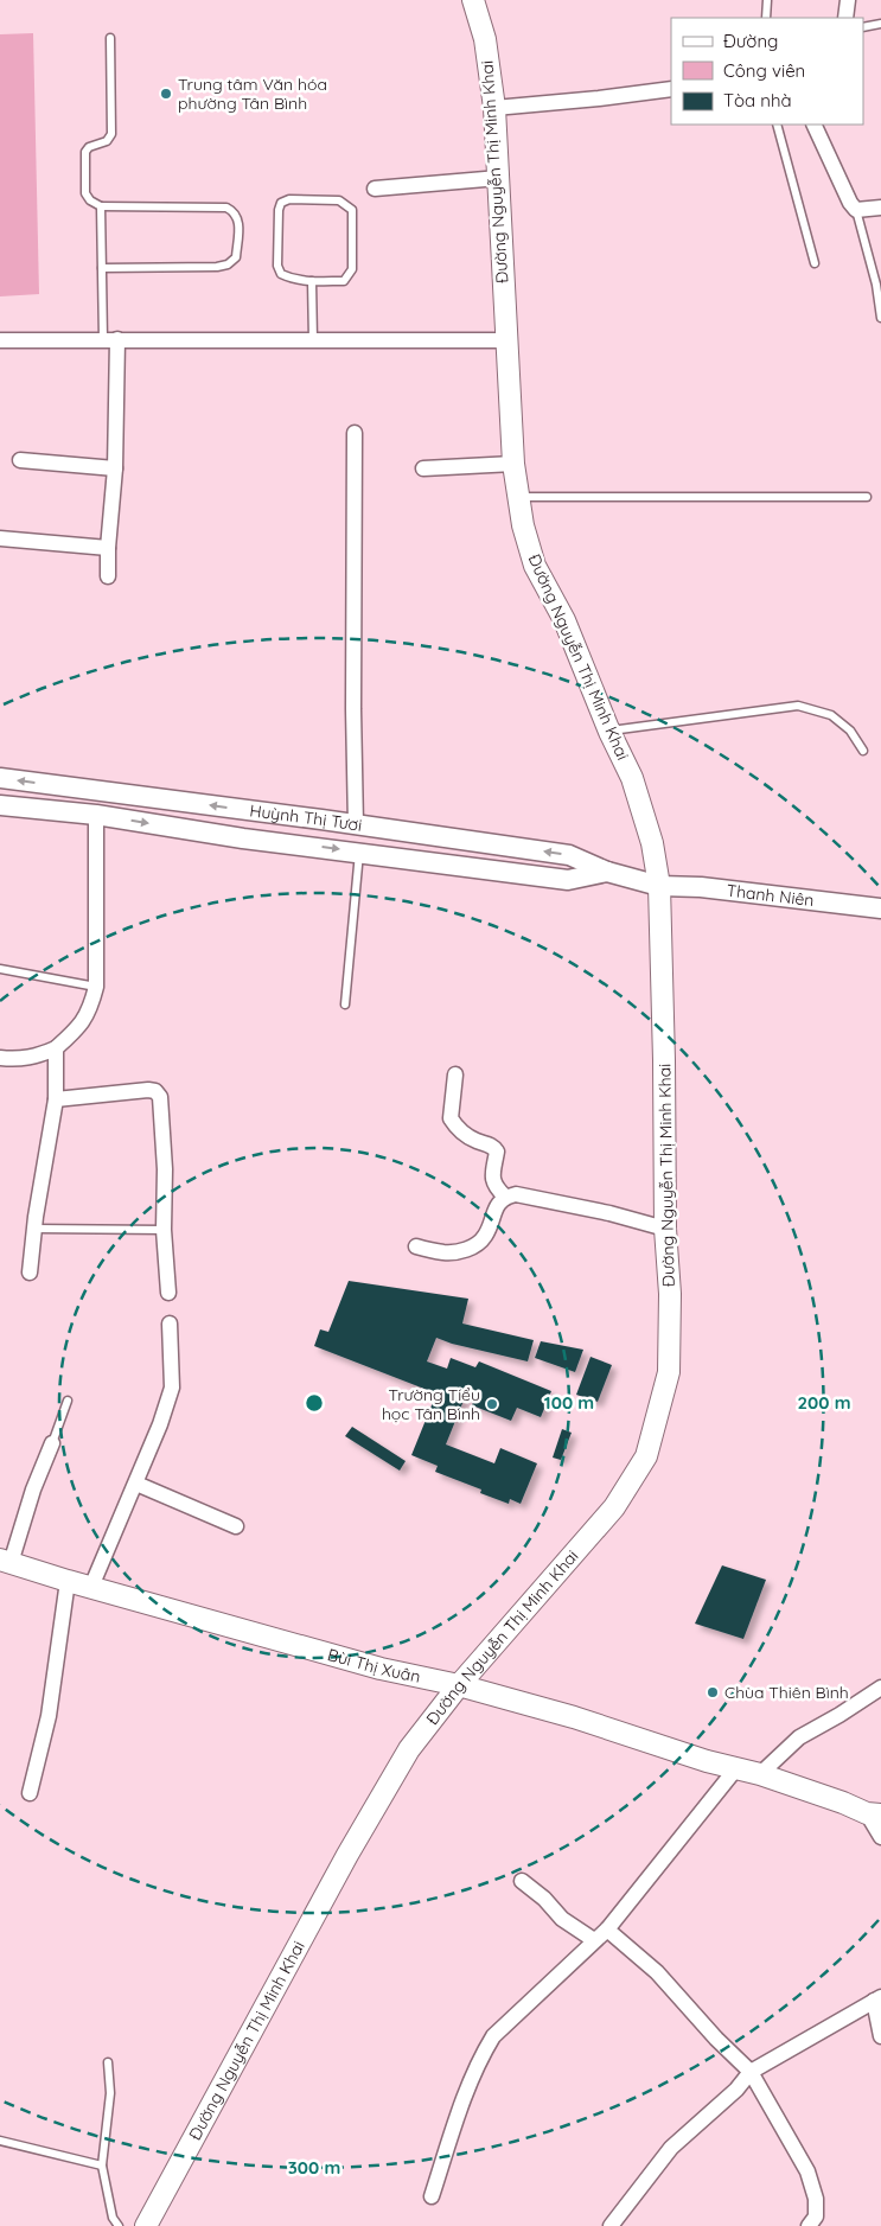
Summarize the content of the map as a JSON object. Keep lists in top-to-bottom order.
{
  "streets": {
    "main road": ["Đường Nguyễn Thị Minh Khai", "Bùi Thị Xuân"],
    "street": ["Huỳnh Thị Tươi", "Thanh Niên"]
  },
  "crossings": [
    ["Đường Nguyễn Thị Minh Khai", "Huỳnh Thị Tươi"],
    ["Đường Nguyễn Thị Minh Khai", "Thanh Niên"],
    ["Đường Nguyễn Thị Minh Khai", "Bùi Thị Xuân"],
    ["Huỳnh Thị Tươi", "Thanh Niên"]
  ],
  "places": ["Trung tâm Văn hóa phường Tân Bình", "Trường Tiểu học Tân Bình", "Chùa Thiên Bình"],
  "legend": ["Đường", "Công viên", "Tòa nhà"],
  "rings": ["100 m", "200 m", "300 m"]
}
